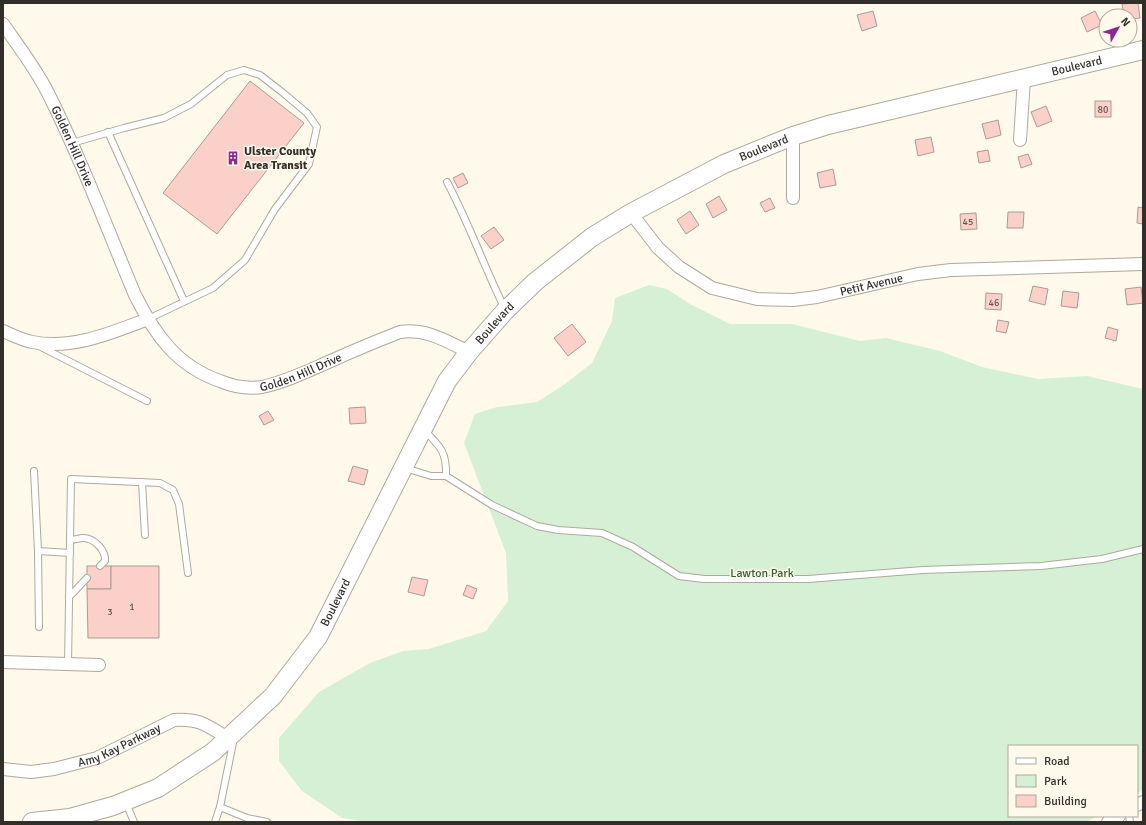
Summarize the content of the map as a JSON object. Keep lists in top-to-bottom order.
{
  "streets": {
    "main road": ["Boulevard"],
    "street": ["Golden Hill Drive", "Petit Avenue", "Amy Kay Parkway"]
  },
  "crossings": [
    ["Boulevard", "Golden Hill Drive"],
    ["Boulevard", "Petit Avenue"],
    ["Boulevard", "Amy Kay Parkway"]
  ],
  "parks": ["Lawton Park"],
  "places": {
    "building": ["Ulster County Area Transit"]
  },
  "house_numbers": [
    "80",
    "45",
    "46",
    "1",
    "3"
  ],
  "legend": ["Road", "Park", "Building"],
  "north": "top right"
}
